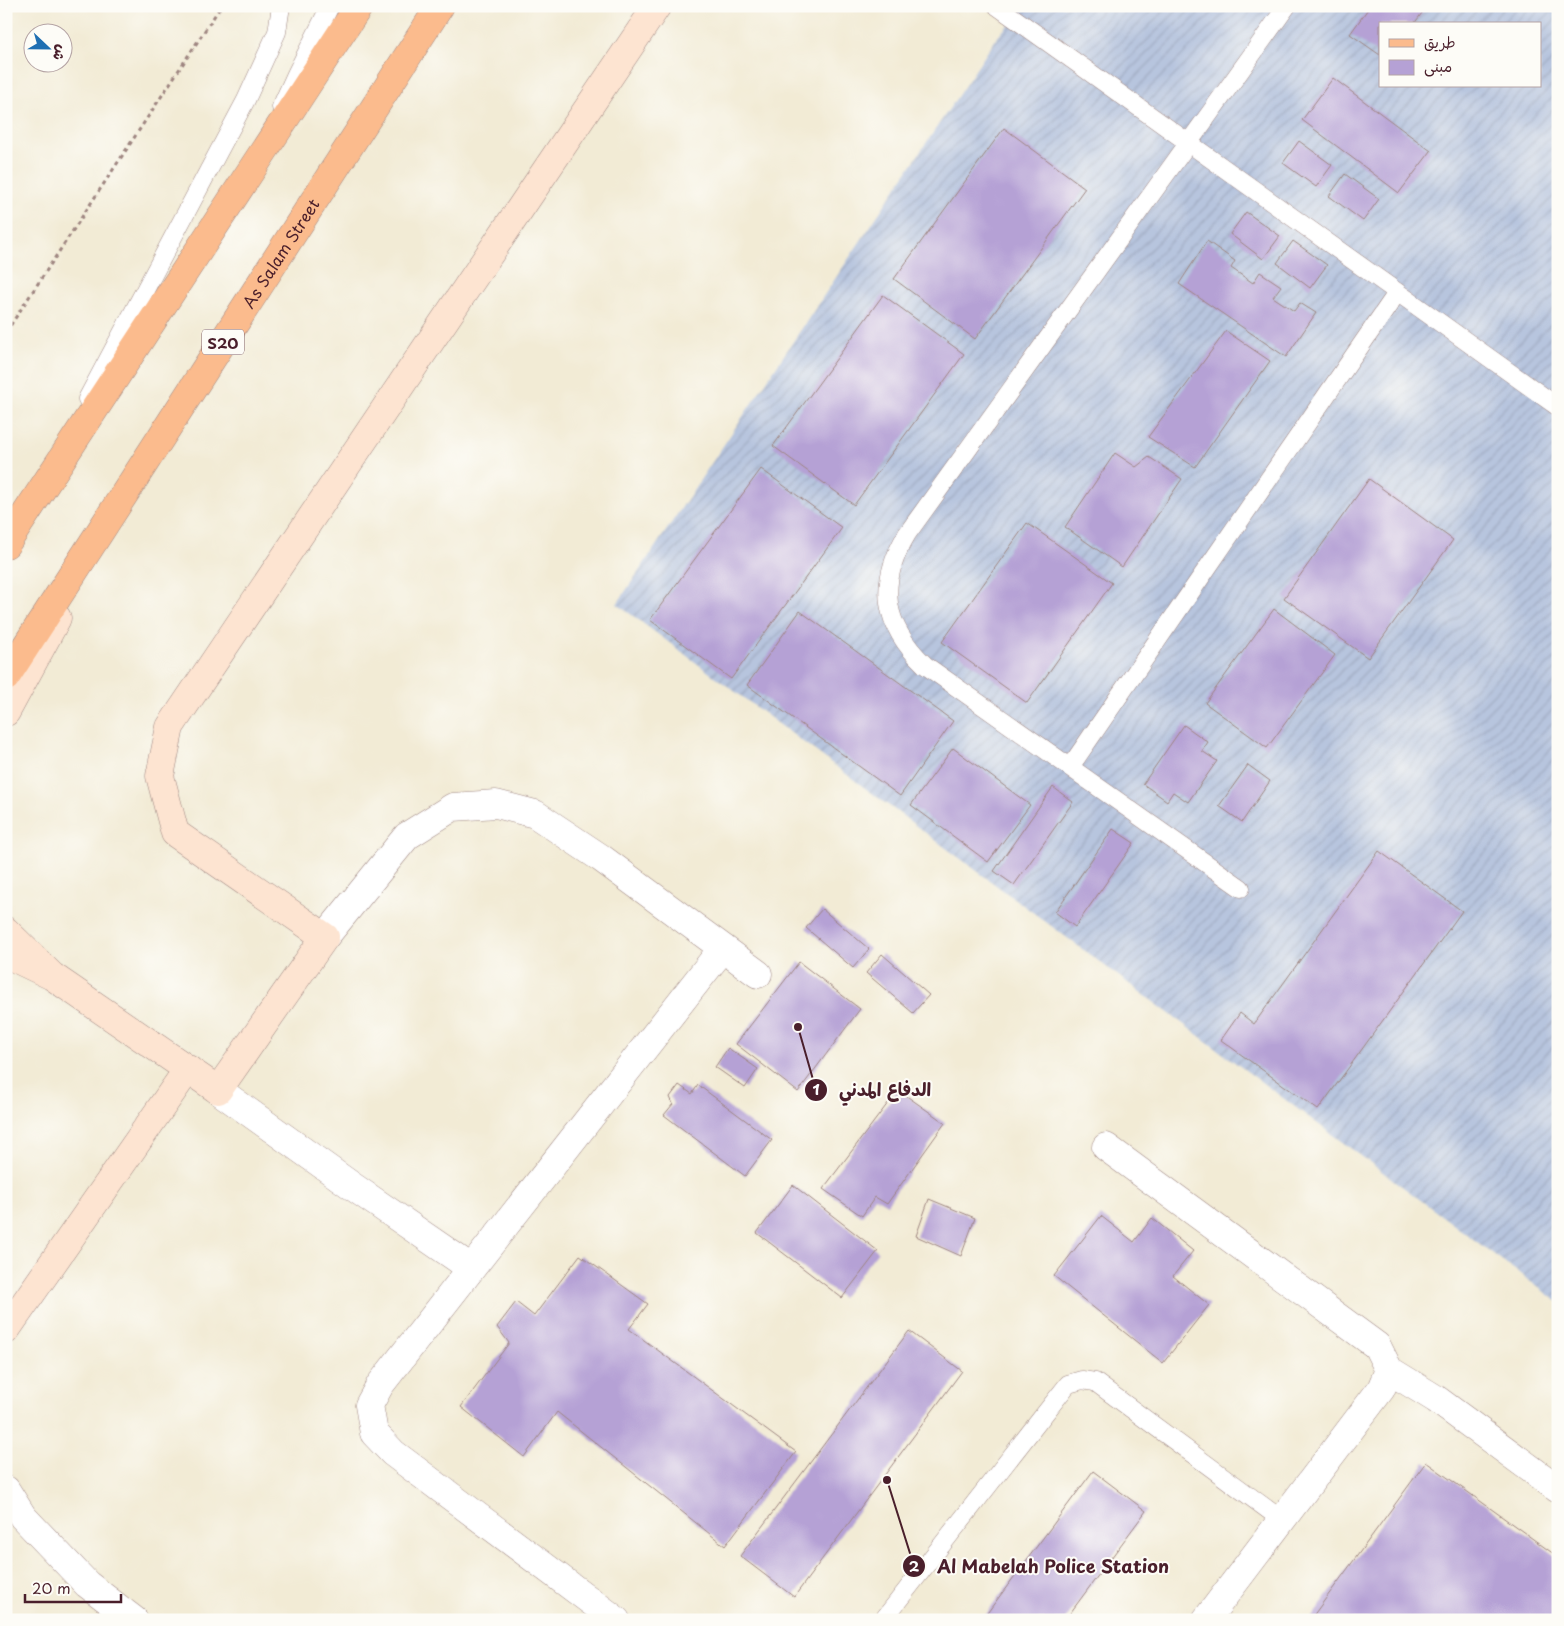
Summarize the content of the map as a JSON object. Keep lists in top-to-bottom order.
{
  "streets": {
    "main road": ["As Salam Street", "S20"]
  },
  "places": ["الدفاع المدني", "Al Mabelah Police Station"],
  "legend": ["طريق", "مبنى"],
  "scale_bar": "20 m",
  "north": "right"
}
